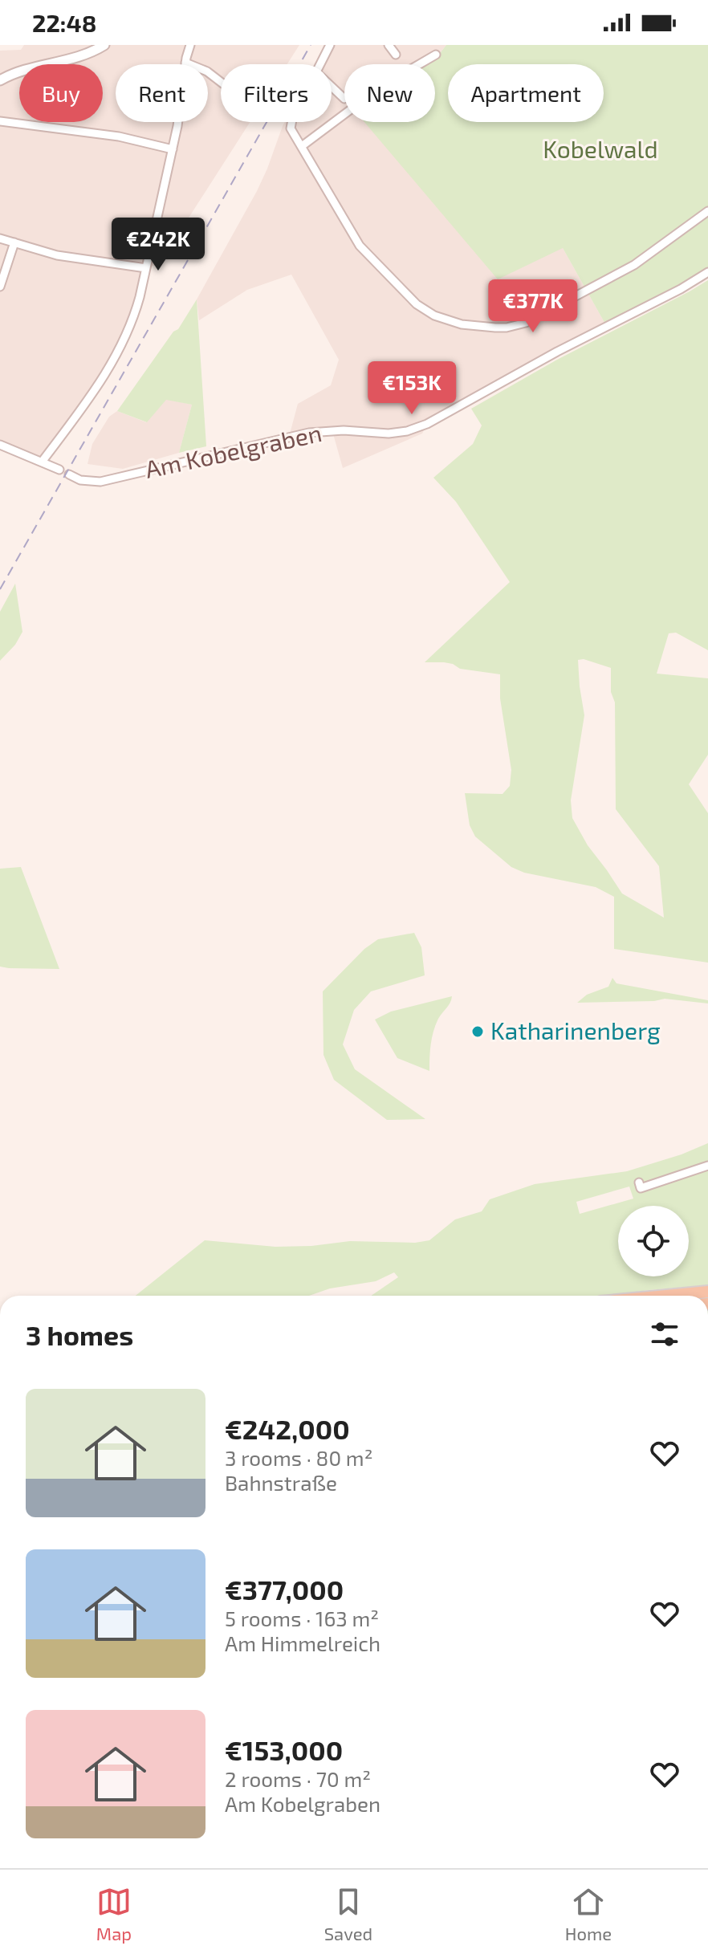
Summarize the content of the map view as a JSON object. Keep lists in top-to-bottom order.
{
  "streets": {
    "street": ["Am Kobelgraben"]
  },
  "parks": ["Kobelwald"],
  "places": ["Katharinenberg"],
  "page": {
    "status": "22:48",
    "chip": [
      "Buy",
      "Rent",
      "Filters",
      "New",
      "Apartment"
    ],
    "price": ["€242K", "€377K", "€153K"],
    "heading": "3 homes",
    "list": [
      {
        "name": "€242,000",
        "note": "3 rooms · 80 m² · Bahnstraße"
      },
      {
        "name": "€377,000",
        "note": "5 rooms · 163 m² · Am Himmelreich"
      },
      {
        "name": "€153,000",
        "note": "2 rooms · 70 m² · Am Kobelgraben"
      }
    ],
    "tabs": ["Map", "Saved", "Home"]
  }
}
